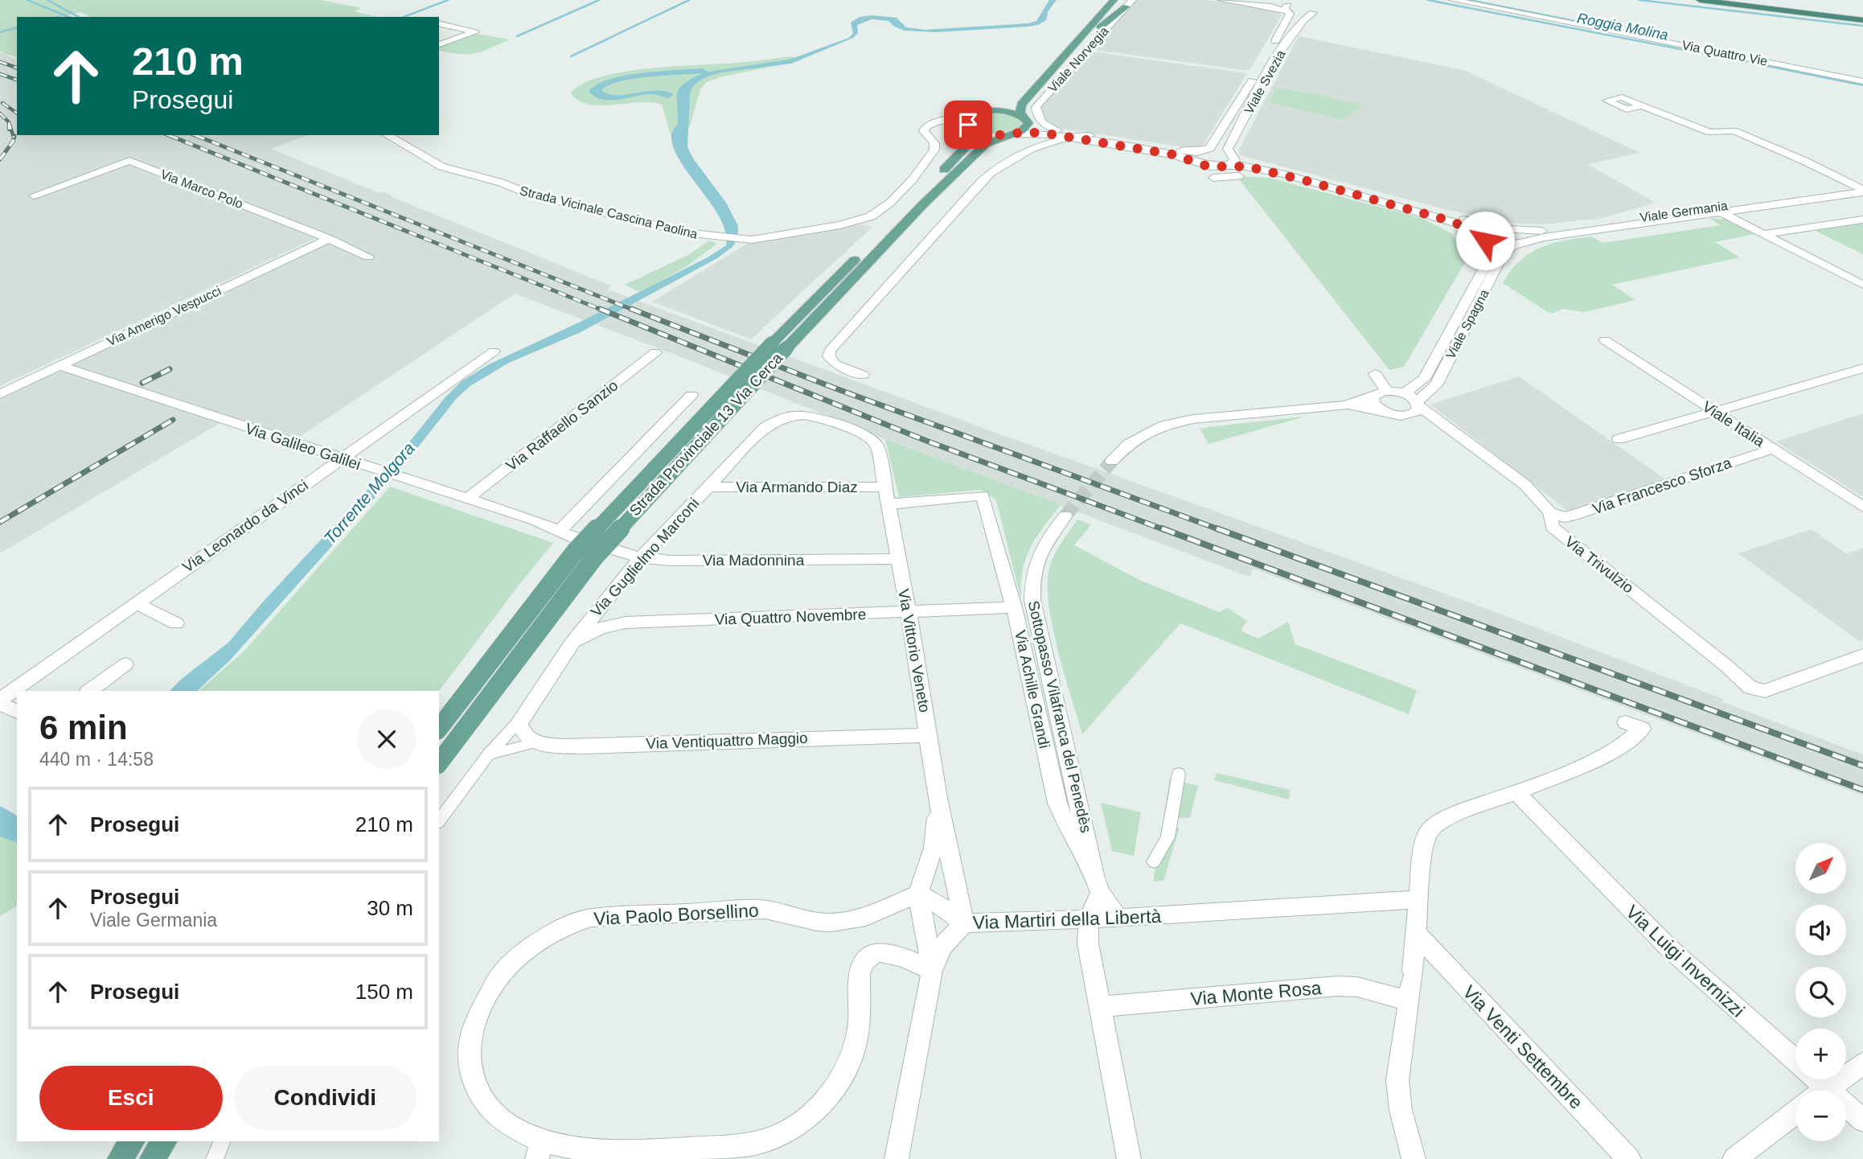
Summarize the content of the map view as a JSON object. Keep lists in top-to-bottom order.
{
  "streets": {
    "main road": ["Strada Provinciale 13 Via Cerca"],
    "street": [
      "Via Quattro Vie",
      "Viale Norvegia",
      "Viale Svezia",
      "Via Marco Polo",
      "Viale Germania",
      "Strada Vicinale Cascina Paolina",
      "Via Amerigo Vespucci",
      "Viale Spagna",
      "Viale Italia",
      "Via Raffaello Sanzio",
      "Via Galileo Galilei",
      "Via Francesco Sforza",
      "Via Armando Diaz",
      "Via Leonardo da Vinci",
      "Via Guglielmo Marconi",
      "Via Madonnina",
      "Via Trivulzio",
      "Via Quattro Novembre",
      "Via Vittorio Veneto",
      "Via Achille Grandi",
      "Sottopasso Vilafranca del Penedès",
      "Via Ventiquattro Maggio",
      "Via Paolo Borsellino",
      "Via Martiri della Libertà",
      "Via Luigi Invernizzi",
      "Via Monte Rosa",
      "Via Venti Settembre"
    ]
  },
  "crossings": [
    ["Via Marco Polo", "Via Amerigo Vespucci"],
    ["Viale Germania", "Viale Spagna"],
    ["Strada Vicinale Cascina Paolina", "Strada Provinciale 13 Via Cerca"],
    ["Via Amerigo Vespucci", "Via Galileo Galilei"],
    ["Viale Spagna", "Via Trivulzio"],
    ["Viale Italia", "Via Francesco Sforza"],
    ["Via Raffaello Sanzio", "Via Galileo Galilei"],
    ["Via Galileo Galilei", "Via Leonardo da Vinci"],
    ["Via Galileo Galilei", "Via Madonnina"],
    ["Via Francesco Sforza", "Via Trivulzio"],
    ["Via Armando Diaz", "Via Guglielmo Marconi"],
    ["Via Guglielmo Marconi", "Via Madonnina"],
    ["Via Guglielmo Marconi", "Via Quattro Novembre"],
    ["Via Guglielmo Marconi", "Via Ventiquattro Maggio"],
    ["Via Madonnina", "Via Vittorio Veneto"],
    ["Via Quattro Novembre", "Via Vittorio Veneto"],
    ["Via Quattro Novembre", "Via Achille Grandi"],
    ["Via Vittorio Veneto", "Via Achille Grandi"],
    ["Via Vittorio Veneto", "Via Ventiquattro Maggio"],
    ["Via Vittorio Veneto", "Via Paolo Borsellino"],
    ["Via Vittorio Veneto", "Via Martiri della Libertà"],
    ["Via Achille Grandi", "Sottopasso Vilafranca del Penedès"],
    ["Sottopasso Vilafranca del Penedès", "Via Martiri della Libertà"],
    ["Via Paolo Borsellino", "Via Martiri della Libertà"]
  ],
  "water": ["Roggia Molina", "Torrente Molgora"],
  "north": "top right",
  "page": {
    "turn": ["210 m", "Prosegui"],
    "heading": ["6 min", "440 m · 14:58"],
    "list": [
      {
        "name": "Prosegui",
        "value": "210 m"
      },
      {
        "name": "Prosegui",
        "note": "Viale Germania",
        "value": "30 m"
      },
      {
        "name": "Prosegui",
        "value": "150 m"
      }
    ],
    "map_buttons": ["+", "−"],
    "buttons": ["Esci", "Condividi"]
  }
}
